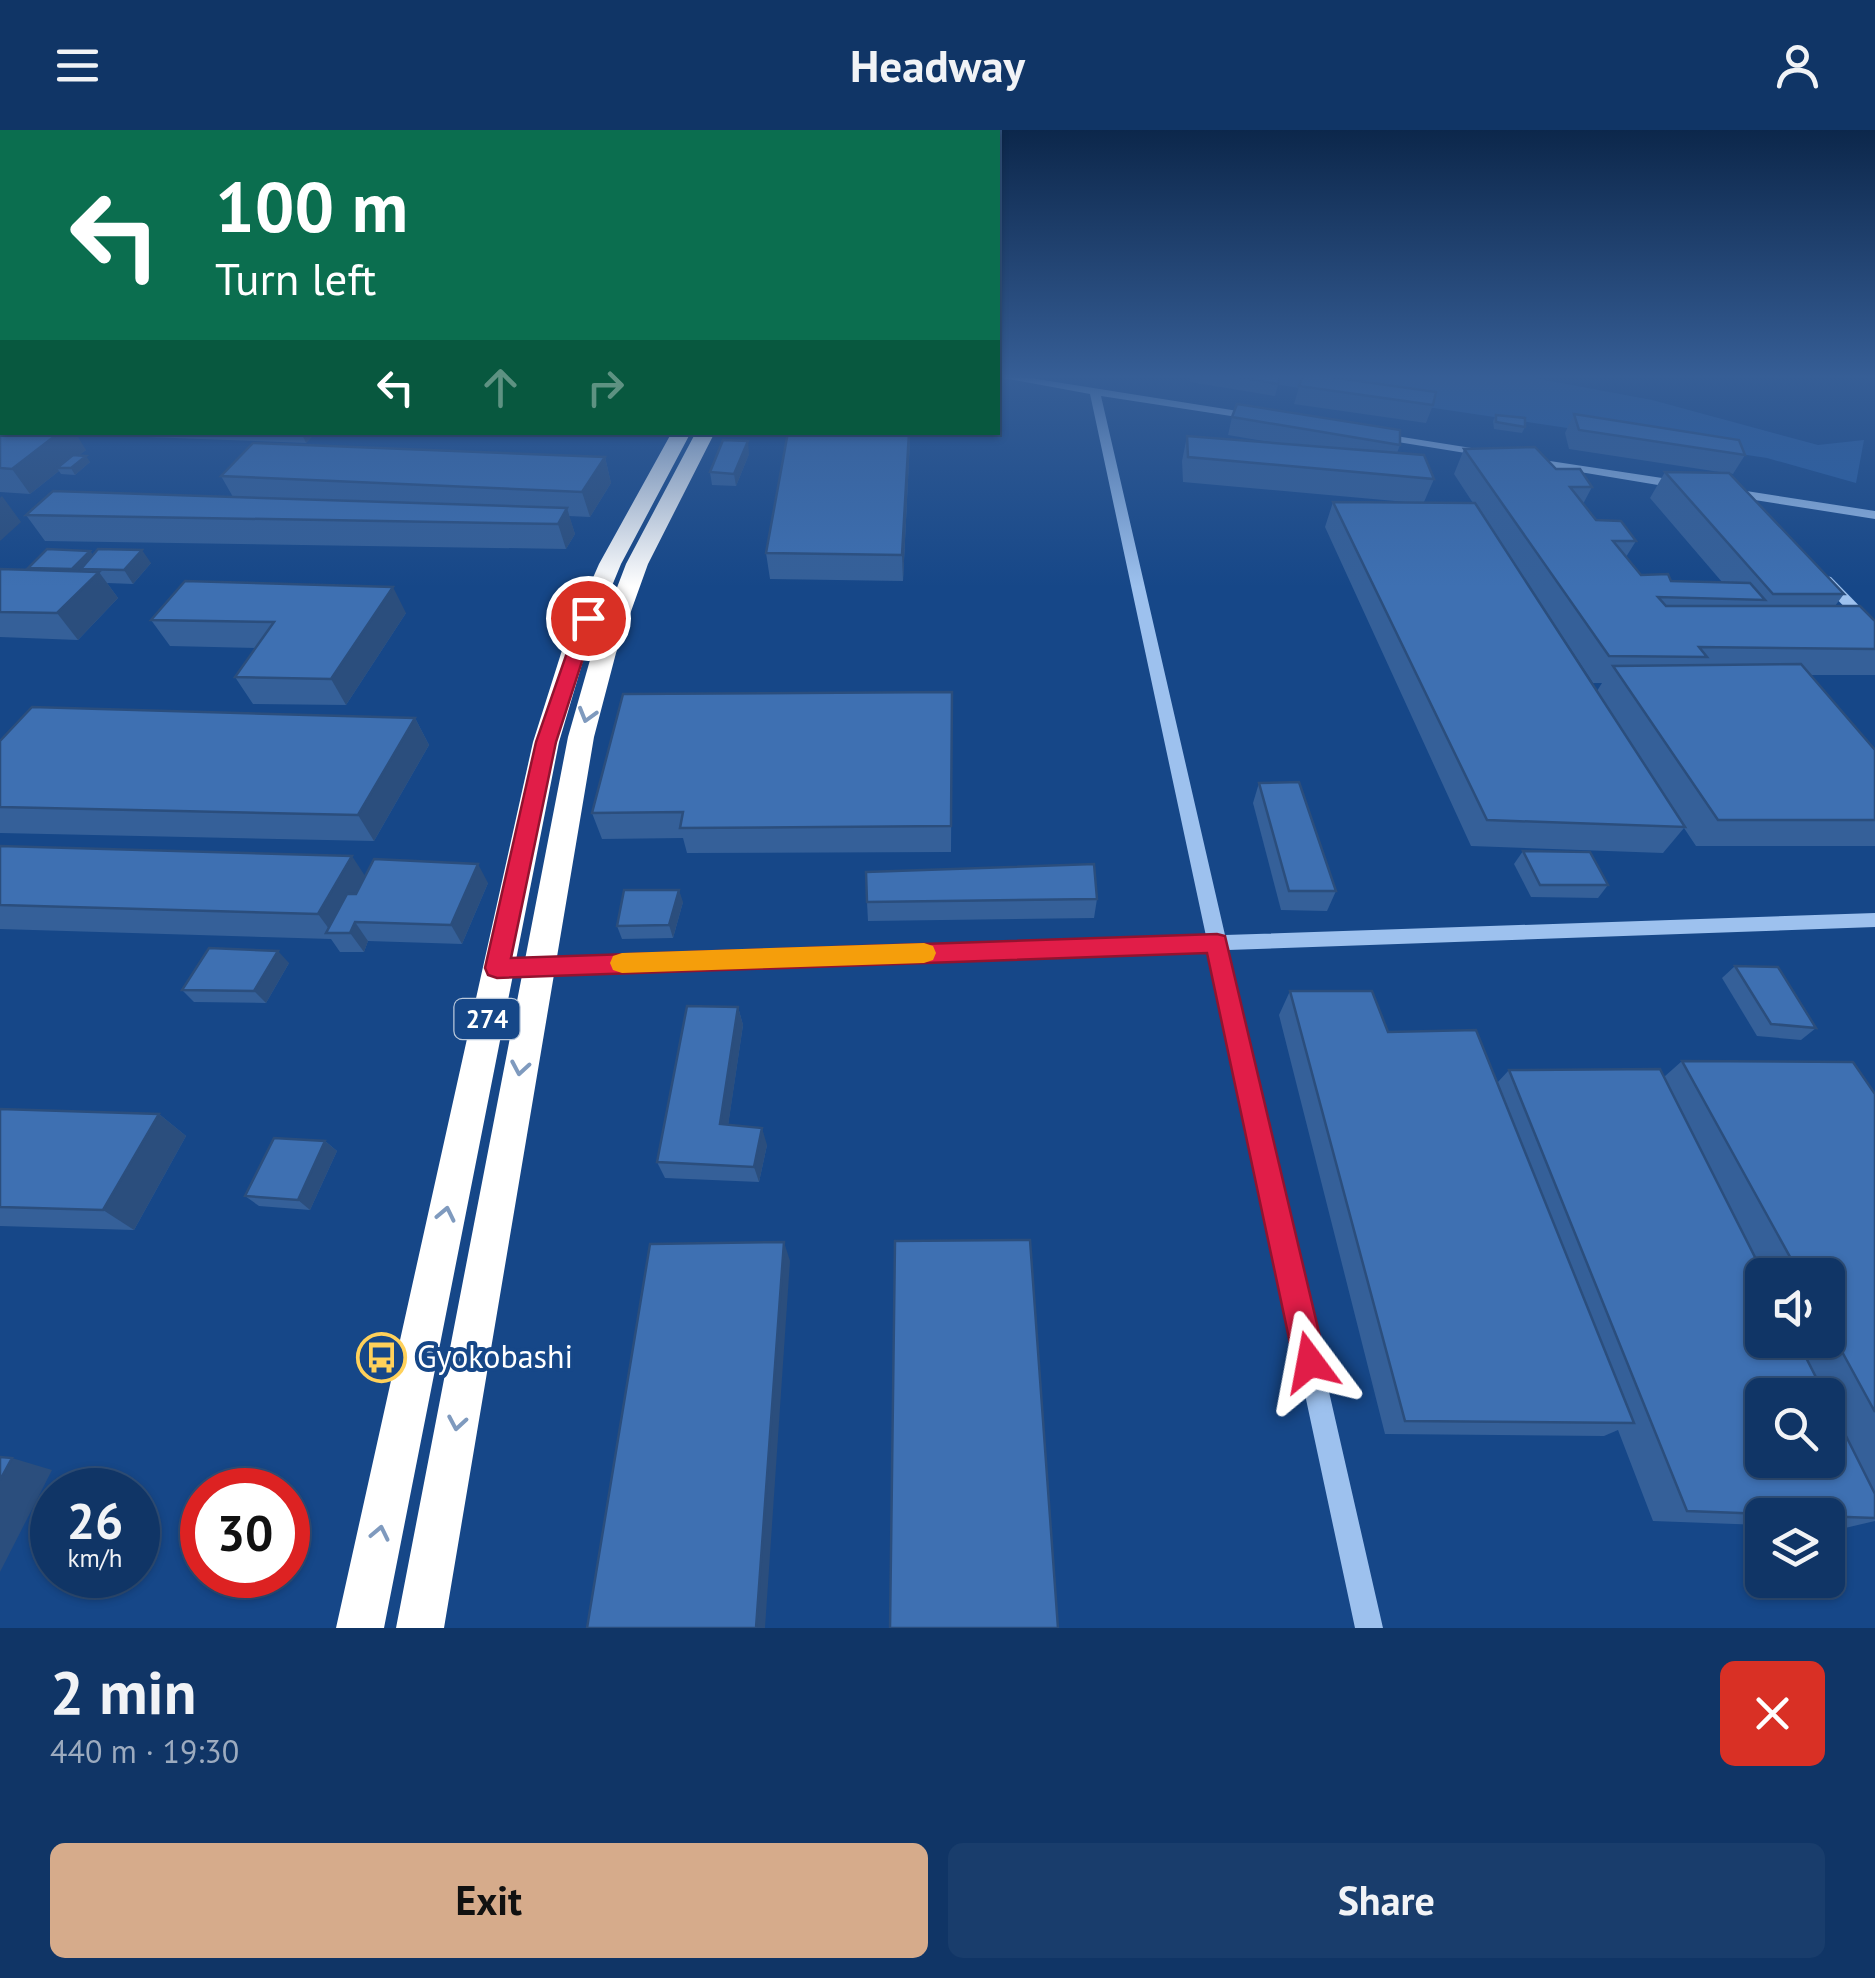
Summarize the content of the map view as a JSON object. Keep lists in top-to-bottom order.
{
  "streets": {
    "highway": ["274"]
  },
  "places": {
    "bus stop": ["Gyokobashi"]
  },
  "page": {
    "header": "Headway",
    "turn": ["100 m", "Turn left"],
    "speed": "26 km/h",
    "limit": "30",
    "heading": ["2 min", "440 m · 19:30"],
    "buttons": ["Exit", "Share"]
  }
}
